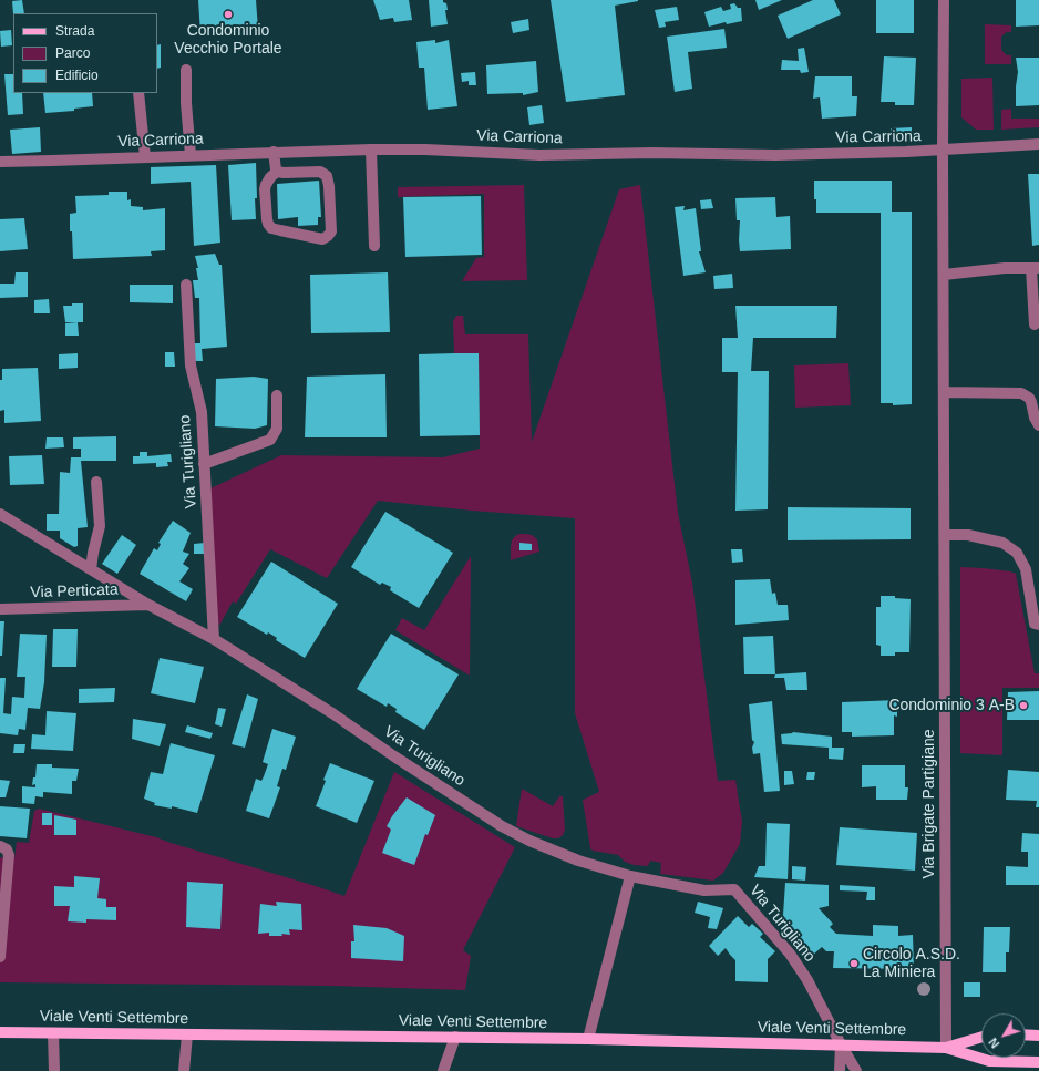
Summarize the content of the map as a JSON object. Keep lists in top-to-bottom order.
{
  "streets": {
    "main road": ["Viale Venti Settembre"],
    "street": [
      "Via Carriona",
      "Via Turigliano",
      "Via Perticata",
      "Via Brigate Partigiane"
    ]
  },
  "crossings": [
    ["Via Carriona", "Via Brigate Partigiane"],
    ["Via Turigliano", "Via Perticata"],
    ["Via Turigliano", "Viale Venti Settembre"],
    ["Via Brigate Partigiane", "Viale Venti Settembre"]
  ],
  "places": ["Condominio Vecchio Portale", "Condominio 3 A-B", "Circolo A.S.D. La Miniera"],
  "legend": ["Strada", "Parco", "Edificio"],
  "north": "bottom left"
}
